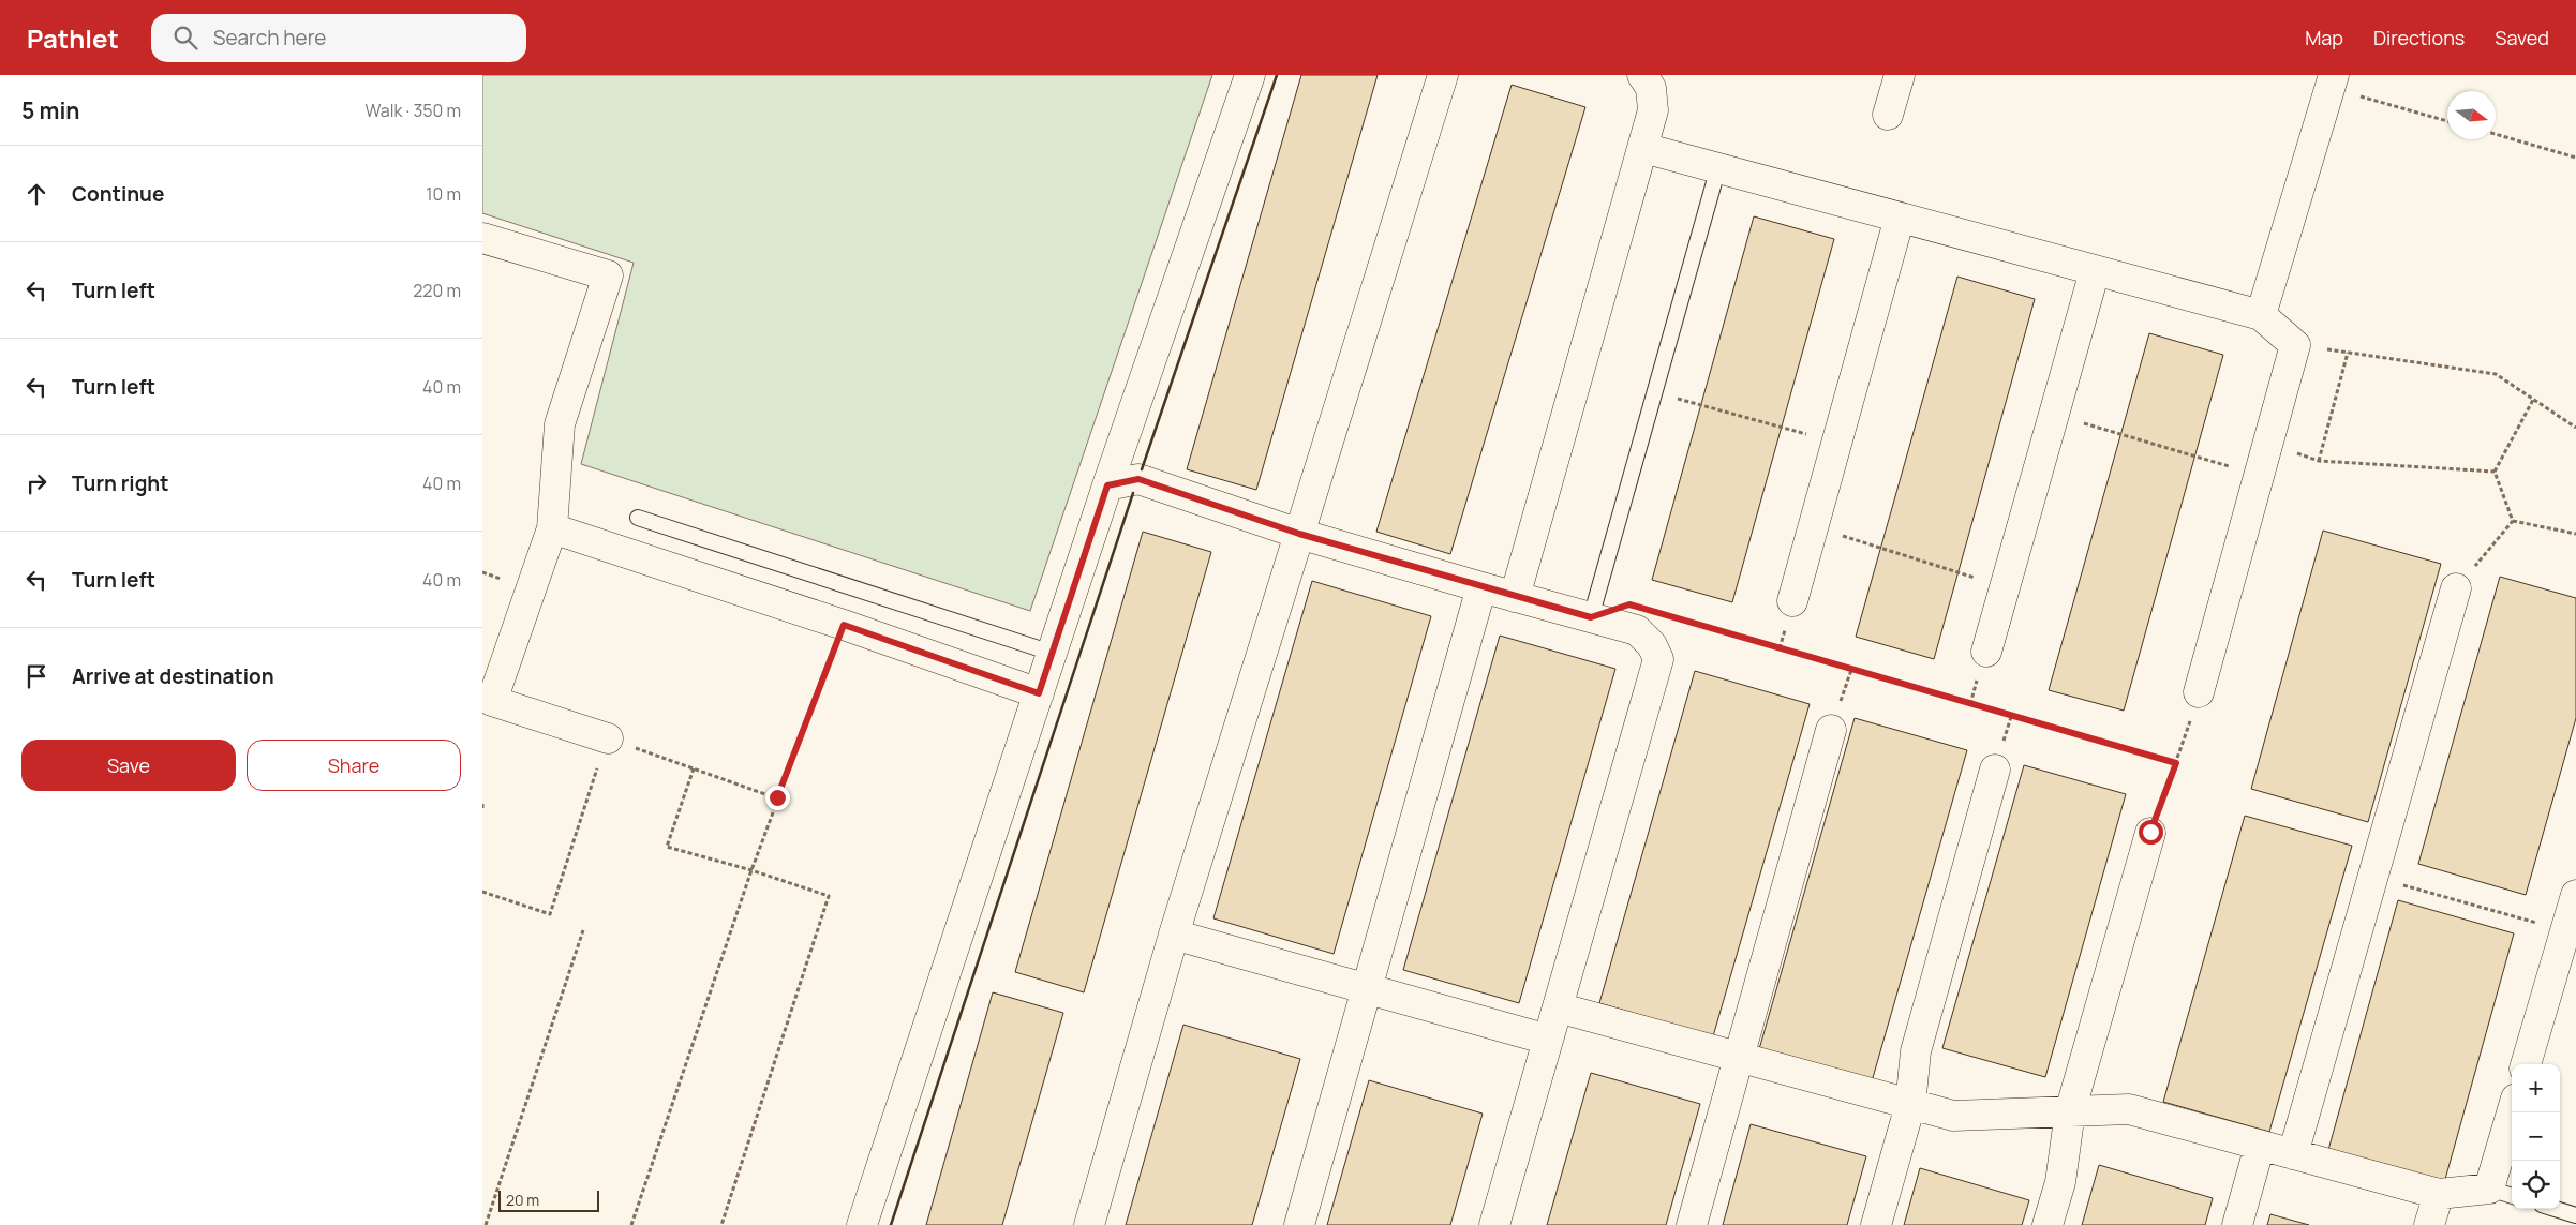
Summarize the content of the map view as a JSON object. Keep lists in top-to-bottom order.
{
  "scale_bar": "20 m",
  "north": "right",
  "page": {
    "header": "Pathlet",
    "search": "Search here",
    "nav": ["Map", "Directions", "Saved"],
    "heading": ["5 min", "Walk · 350 m"],
    "list": [
      ["Continue", "10 m"],
      ["Turn left", "220 m"],
      ["Turn left", "40 m"],
      ["Turn right", "40 m"],
      ["Turn left", "40 m"],
      "Arrive at destination"
    ],
    "buttons": ["Save", "Share"],
    "map_buttons": ["+", "−"],
    "scale": "20 m"
  }
}
